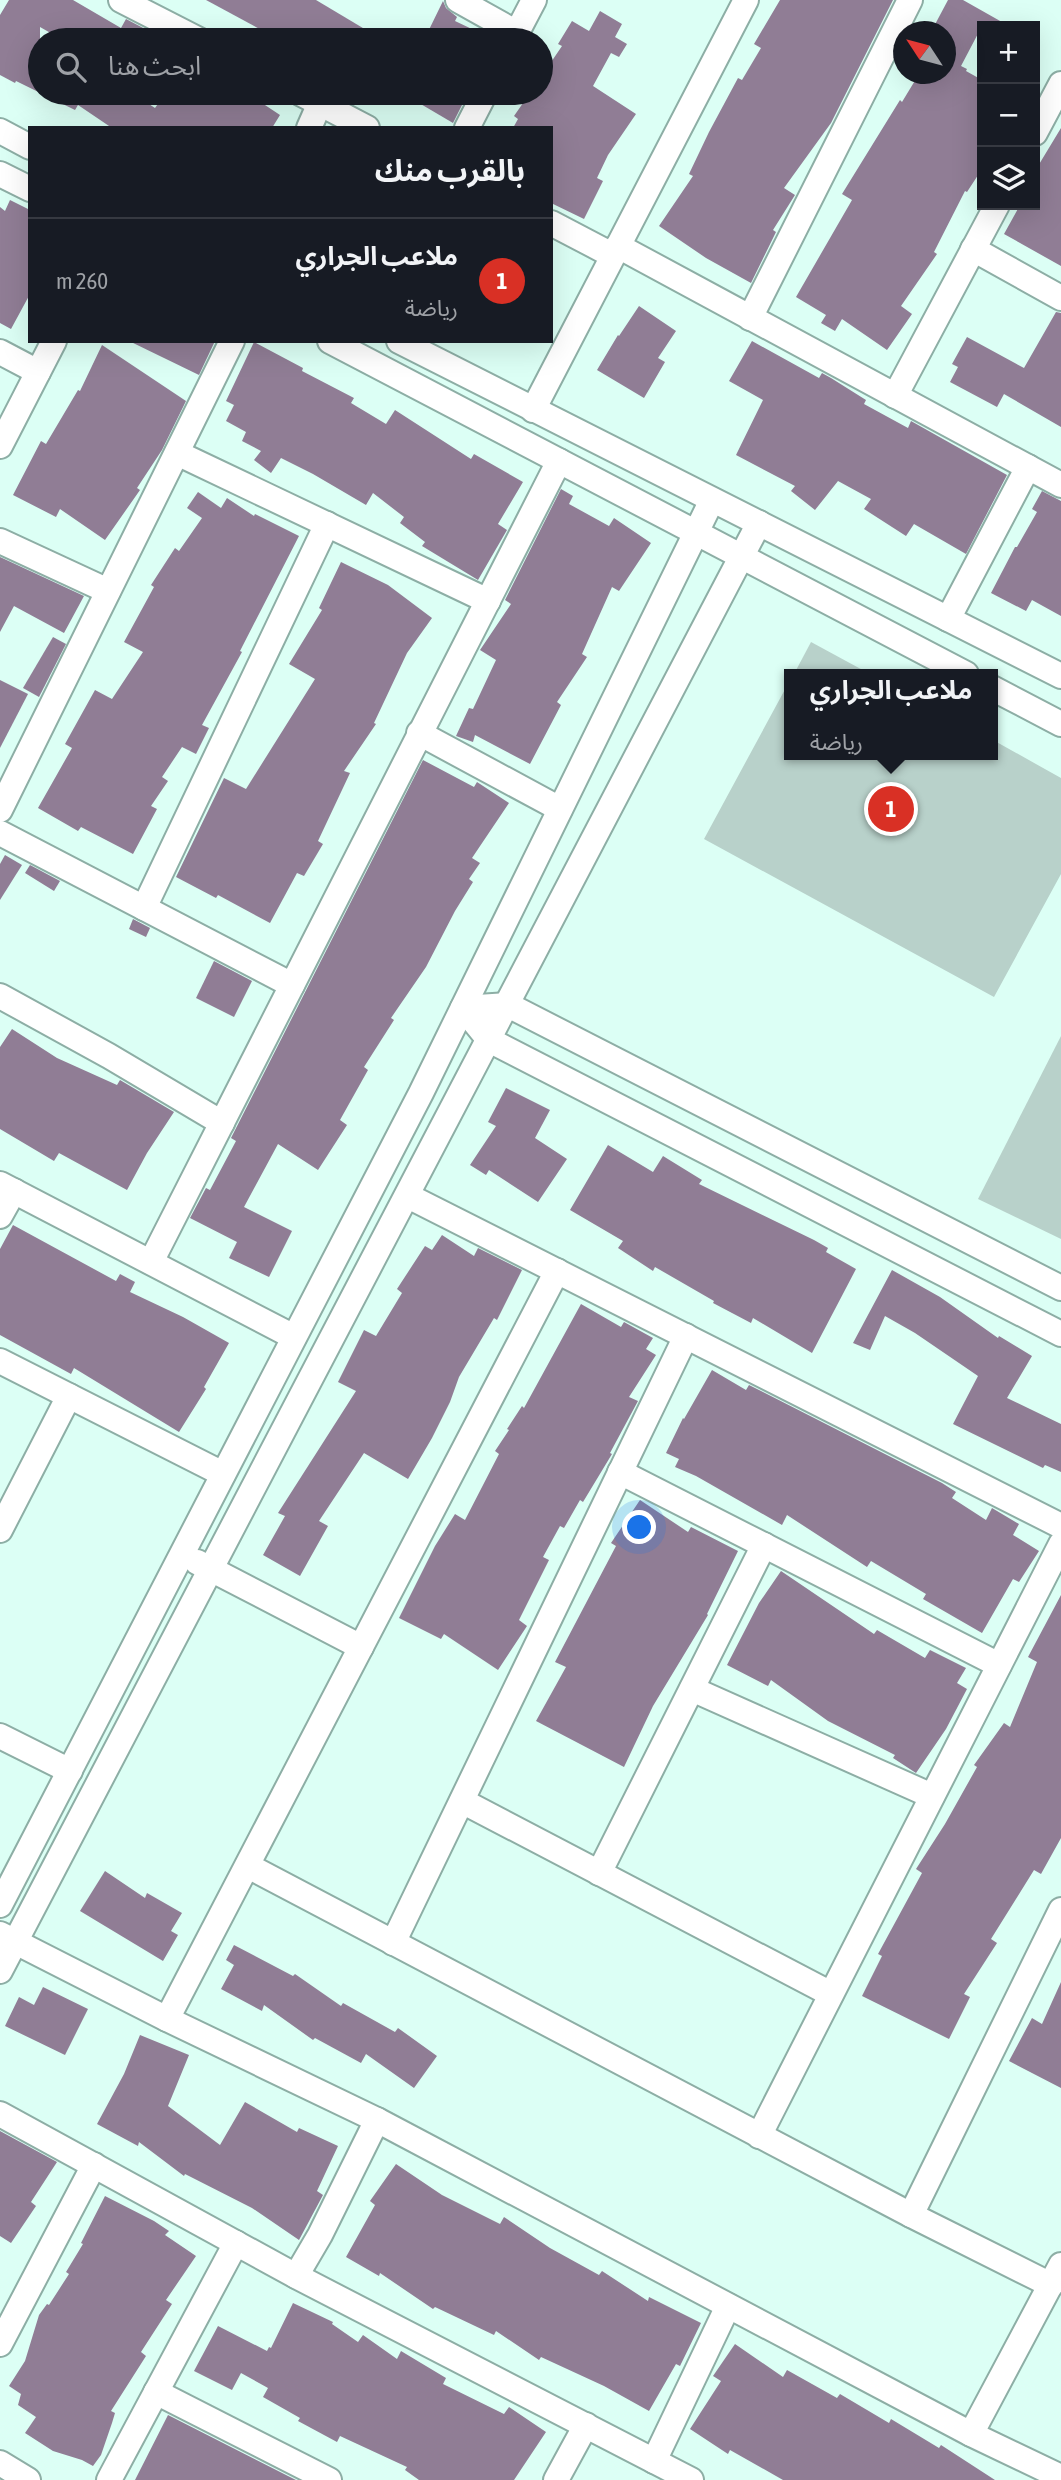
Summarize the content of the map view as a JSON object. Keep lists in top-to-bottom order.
{
  "north": "top left",
  "page": {
    "map_buttons": ["+", "−"],
    "search": "ابحث هنا",
    "heading": "بالقرب منك",
    "list": [
      {
        "mark": "1",
        "name": "ملاعب الجراري",
        "note": "رياضة",
        "value": "260 m"
      }
    ],
    "popup": ["ملاعب الجراري", "رياضة"],
    "pins": "1"
  }
}
